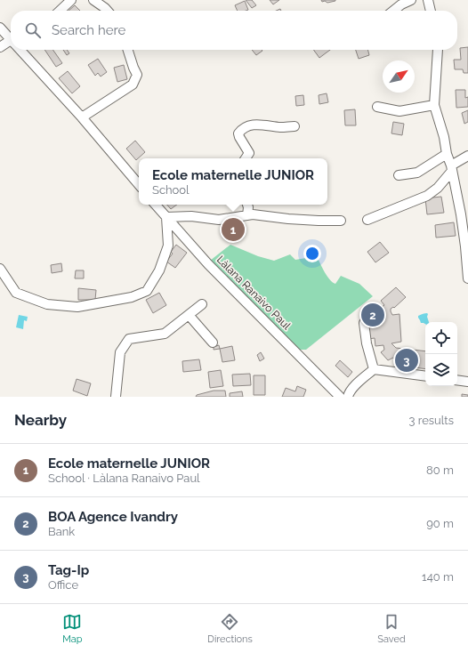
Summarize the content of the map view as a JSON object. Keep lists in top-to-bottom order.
{
  "streets": {
    "street": ["Làlana Ranaivo Paul"]
  },
  "north": "top right",
  "page": {
    "search": "Search here",
    "popup": ["Ecole maternelle JUNIOR", "School"],
    "pins": ["1", "2", "3"],
    "heading": ["Nearby", "3 results"],
    "list": [
      {
        "mark": "1",
        "name": "Ecole maternelle JUNIOR",
        "note": "School · Làlana Ranaivo Paul",
        "value": "80 m"
      },
      {
        "mark": "2",
        "name": "BOA Agence Ivandry",
        "note": "Bank",
        "value": "90 m"
      },
      {
        "mark": "3",
        "name": "Tag-Ip",
        "note": "Office",
        "value": "140 m"
      }
    ],
    "nav": ["Map", "Directions", "Saved"]
  }
}
